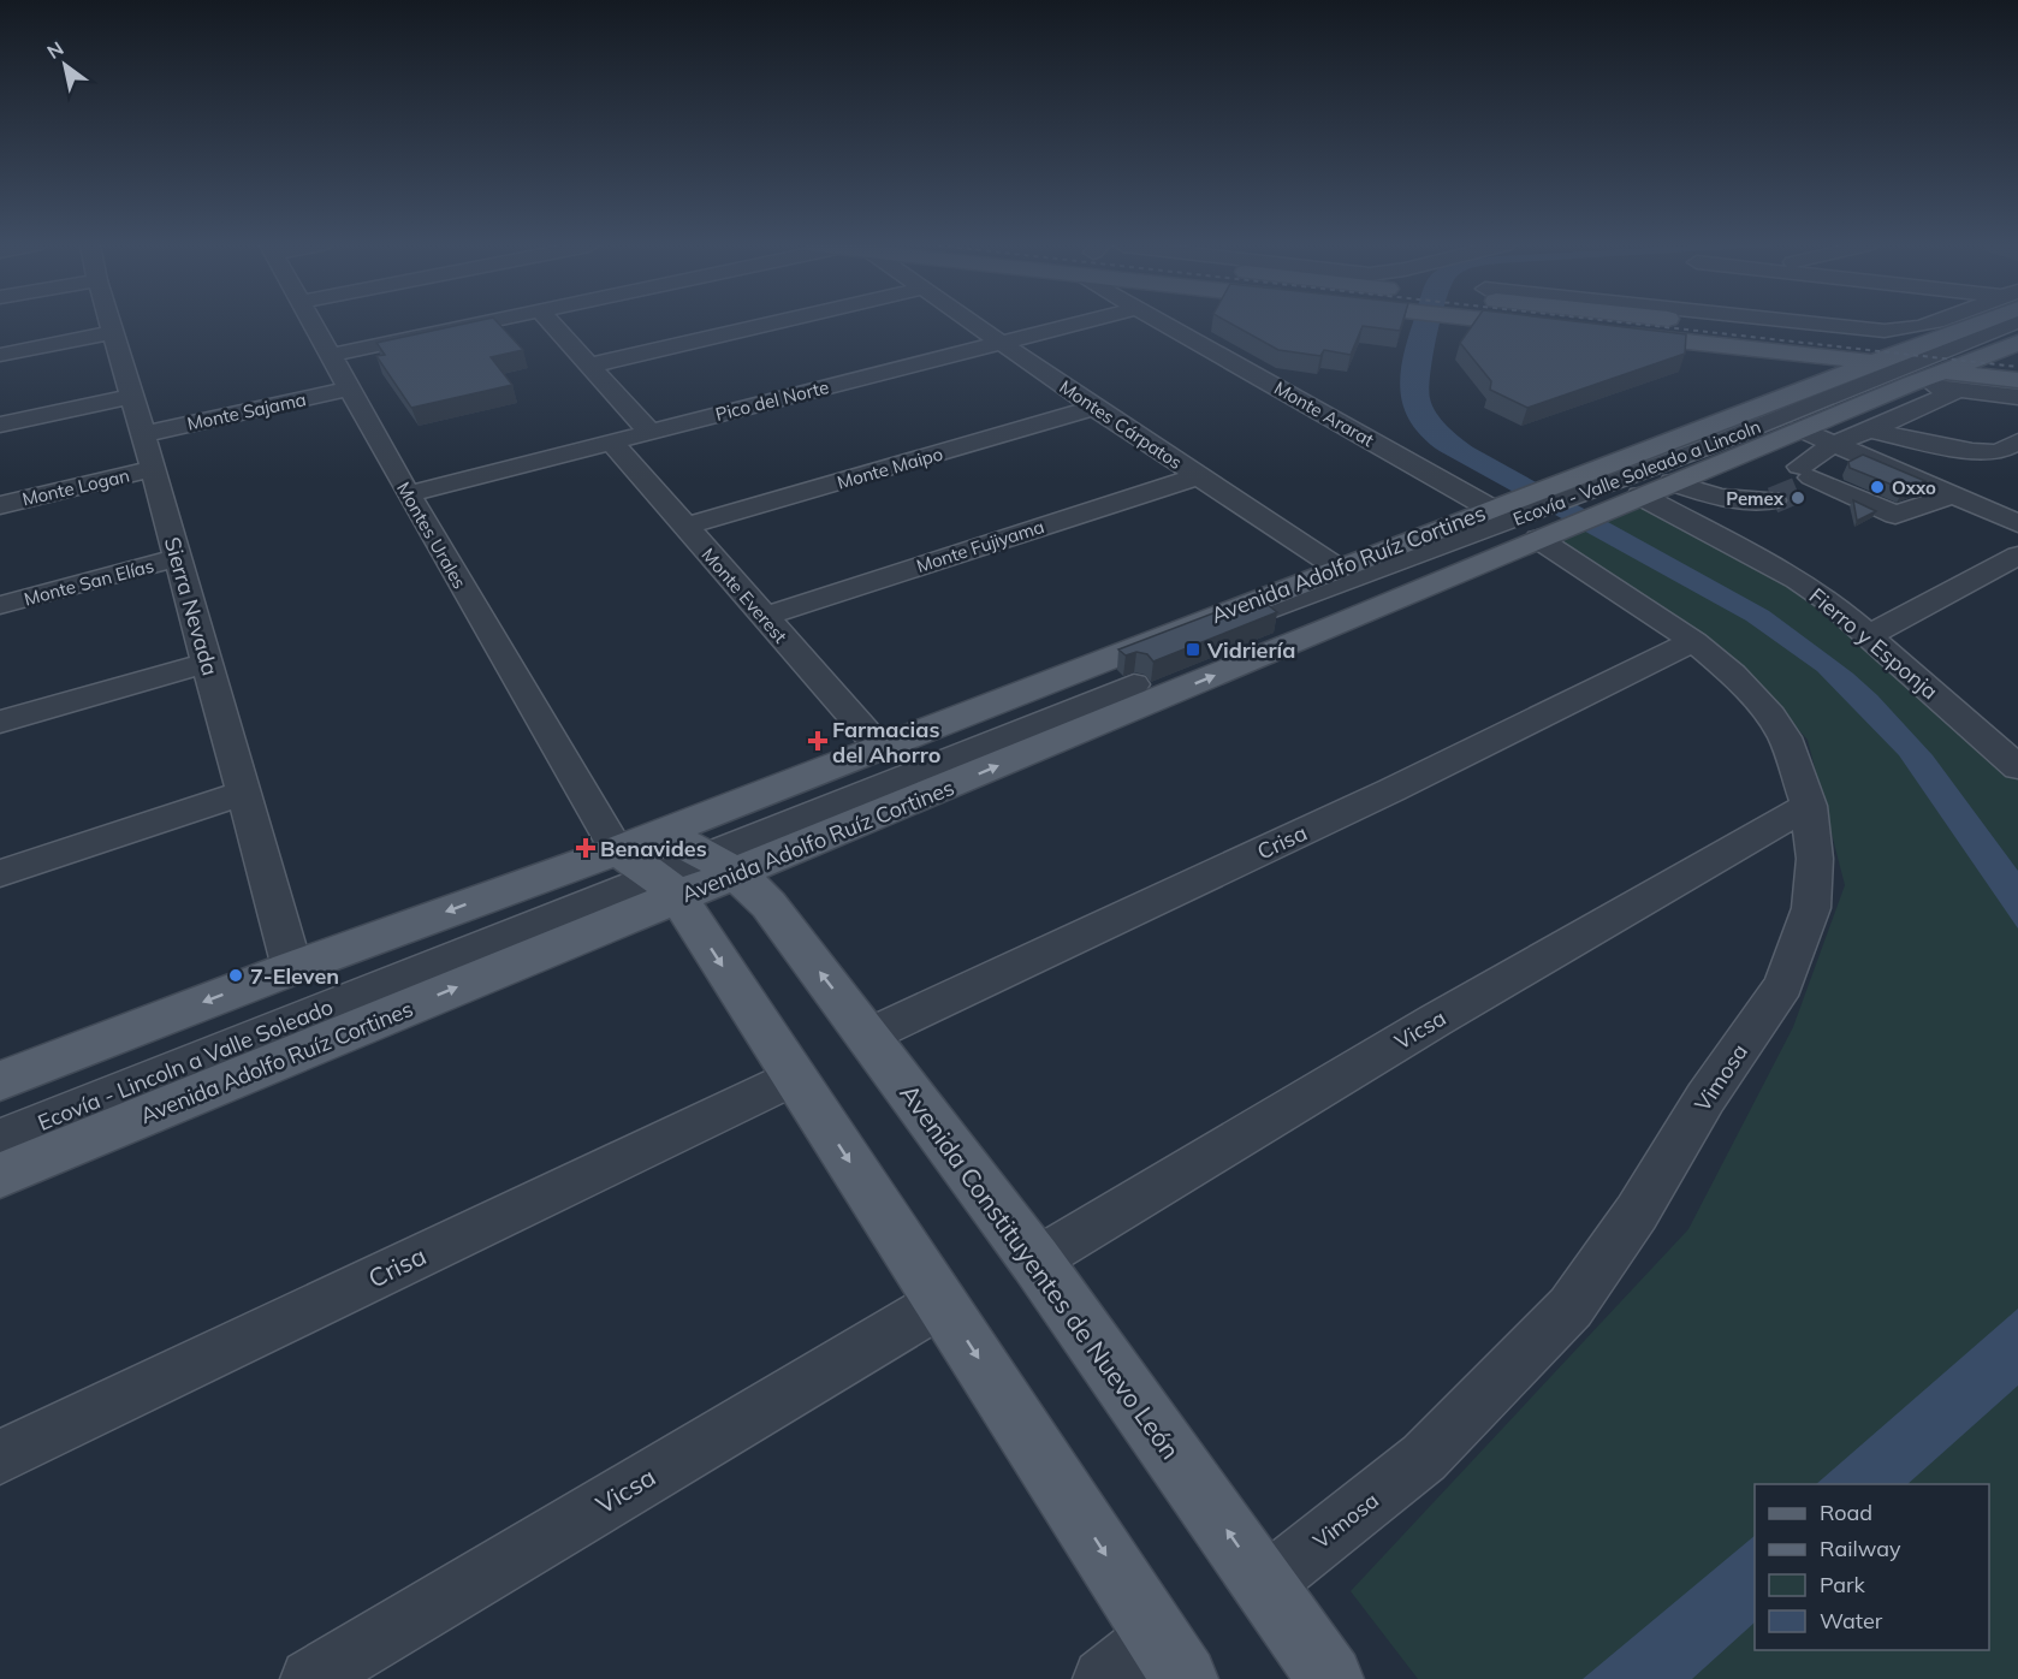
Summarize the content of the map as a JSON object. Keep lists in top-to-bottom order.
{
  "streets": {
    "main road": ["Avenida Adolfo Ruíz Cortines", "Avenida Constituyentes de Nuevo León"],
    "street": [
      "Pico del Norte",
      "Monte Sajama",
      "Monte Ararat",
      "Montes Cárpatos",
      "Monte Maipo",
      "Monte Logan",
      "Montes Urales",
      "Monte Fujiyama",
      "Monte San Elías",
      "Monte Everest",
      "Sierra Nevada",
      "Fierro y Esponja",
      "Crisa",
      "Vicsa",
      "Ecovía - Lincoln a Valle Soleado",
      "Vimosa"
    ]
  },
  "crossings": [
    ["Pico del Norte", "Montes Cárpatos"],
    ["Pico del Norte", "Montes Urales"],
    ["Pico del Norte", "Monte Everest"],
    ["Monte Sajama", "Montes Urales"],
    ["Monte Sajama", "Sierra Nevada"],
    ["Monte Ararat", "Avenida Adolfo Ruíz Cortines"],
    ["Montes Cárpatos", "Monte Maipo"],
    ["Montes Cárpatos", "Monte Fujiyama"],
    ["Montes Cárpatos", "Avenida Adolfo Ruíz Cortines"],
    ["Monte Maipo", "Monte Everest"],
    ["Monte Logan", "Sierra Nevada"],
    ["Montes Urales", "Avenida Adolfo Ruíz Cortines"],
    ["Montes Urales", "Ecovía - Lincoln a Valle Soleado"],
    ["Montes Urales", "Avenida Constituyentes de Nuevo León"],
    ["Monte Fujiyama", "Monte Everest"],
    ["Avenida Adolfo Ruíz Cortines", "Monte Everest"],
    ["Avenida Adolfo Ruíz Cortines", "Sierra Nevada"],
    ["Avenida Adolfo Ruíz Cortines", "Fierro y Esponja"],
    ["Avenida Adolfo Ruíz Cortines", "Ecovía - Lincoln a Valle Soleado"],
    ["Avenida Adolfo Ruíz Cortines", "Vimosa"],
    ["Avenida Adolfo Ruíz Cortines", "Avenida Constituyentes de Nuevo León"],
    ["Monte San Elías", "Sierra Nevada"],
    ["Crisa", "Vimosa"],
    ["Crisa", "Avenida Constituyentes de Nuevo León"],
    ["Vicsa", "Vimosa"],
    ["Vicsa", "Avenida Constituyentes de Nuevo León"],
    ["Ecovía - Lincoln a Valle Soleado", "Avenida Constituyentes de Nuevo León"],
    ["Vimosa", "Avenida Constituyentes de Nuevo León"]
  ],
  "places": {
    "other": ["Oxxo", "Pemex", "7-Eleven"],
    "transit": ["Vidriería"],
    "health": ["Farmacias del Ahorro", "Benavides"]
  },
  "legend": [
    "Road",
    "Railway",
    "Park",
    "Water"
  ],
  "north": "top left"
}
